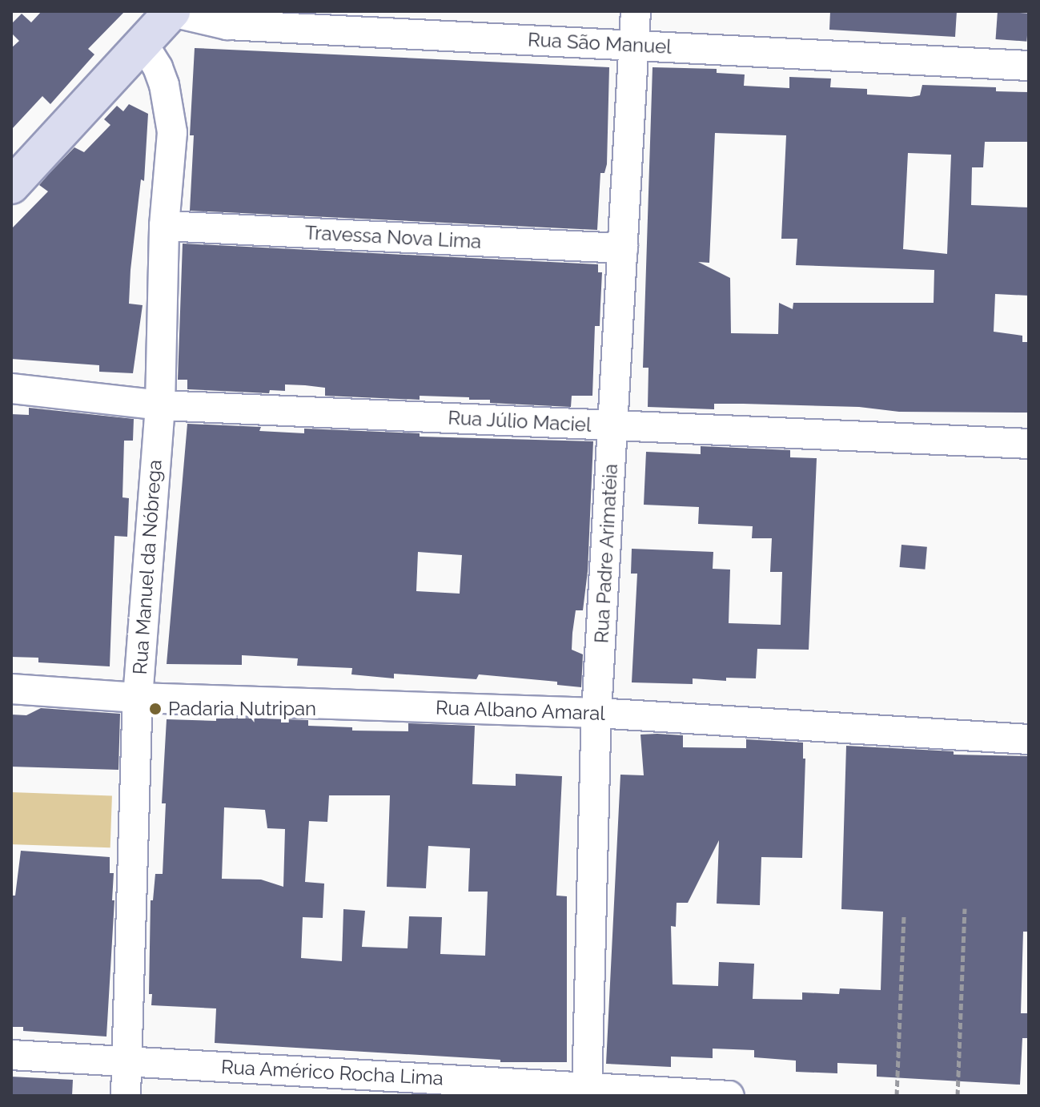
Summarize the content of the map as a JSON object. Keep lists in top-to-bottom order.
{
  "streets": {
    "street": [
      "Rua São Manuel",
      "Travessa Nova Lima",
      "Rua Júlio Maciel",
      "Rua Padre Arimatéia",
      "Rua Manuel da Nóbrega",
      "Rua Albano Amaral",
      "Rua Américo Rocha Lima"
    ]
  },
  "crossings": [
    ["Rua São Manuel", "Rua Padre Arimatéia"],
    ["Travessa Nova Lima", "Rua Padre Arimatéia"],
    ["Travessa Nova Lima", "Rua Manuel da Nóbrega"],
    ["Rua Júlio Maciel", "Rua Padre Arimatéia"],
    ["Rua Júlio Maciel", "Rua Manuel da Nóbrega"],
    ["Rua Padre Arimatéia", "Rua Albano Amaral"],
    ["Rua Padre Arimatéia", "Rua Américo Rocha Lima"],
    ["Rua Manuel da Nóbrega", "Rua Albano Amaral"],
    ["Rua Manuel da Nóbrega", "Rua Américo Rocha Lima"]
  ],
  "places": ["Padaria Nutripan"]
}
